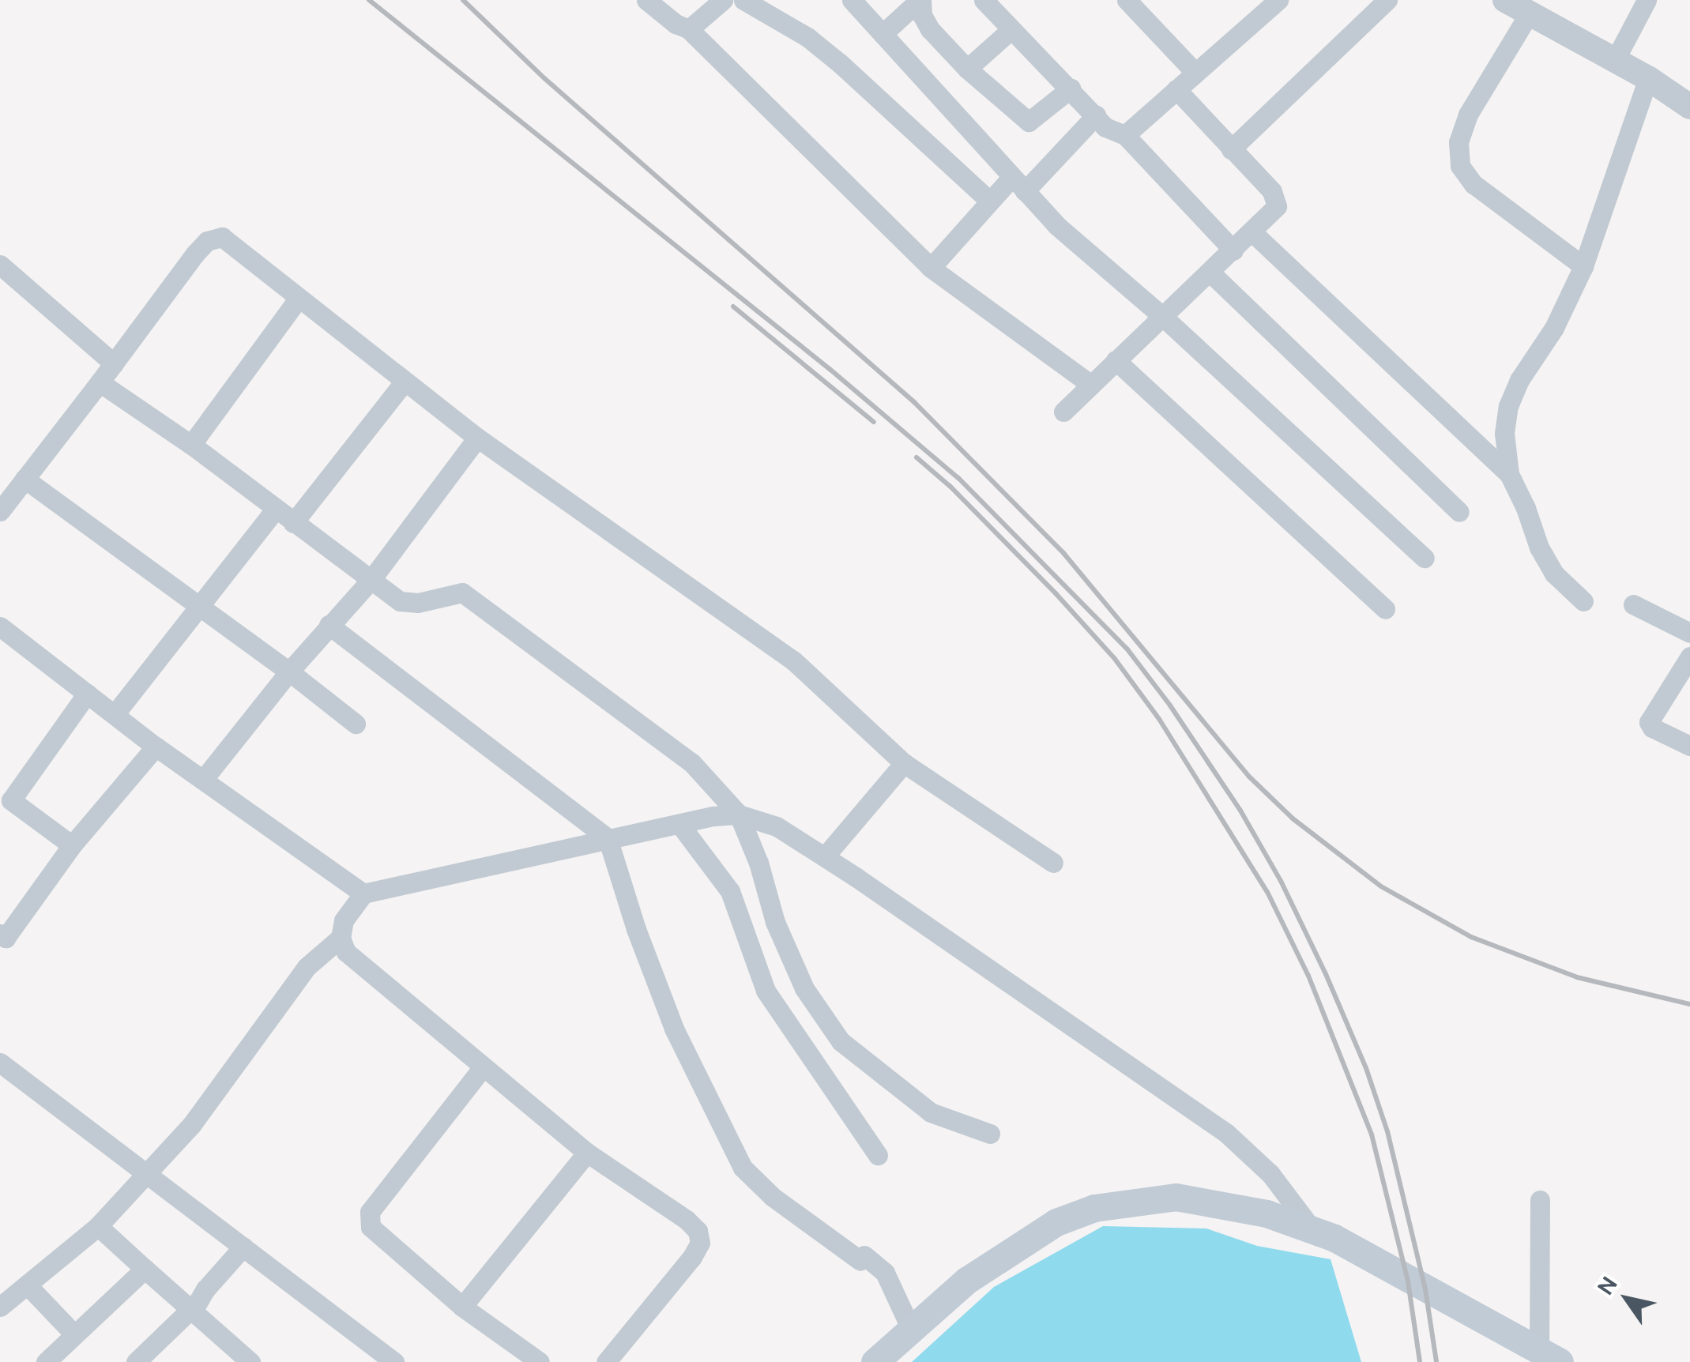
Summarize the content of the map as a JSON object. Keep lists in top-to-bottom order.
{
  "north": "top left"
}
